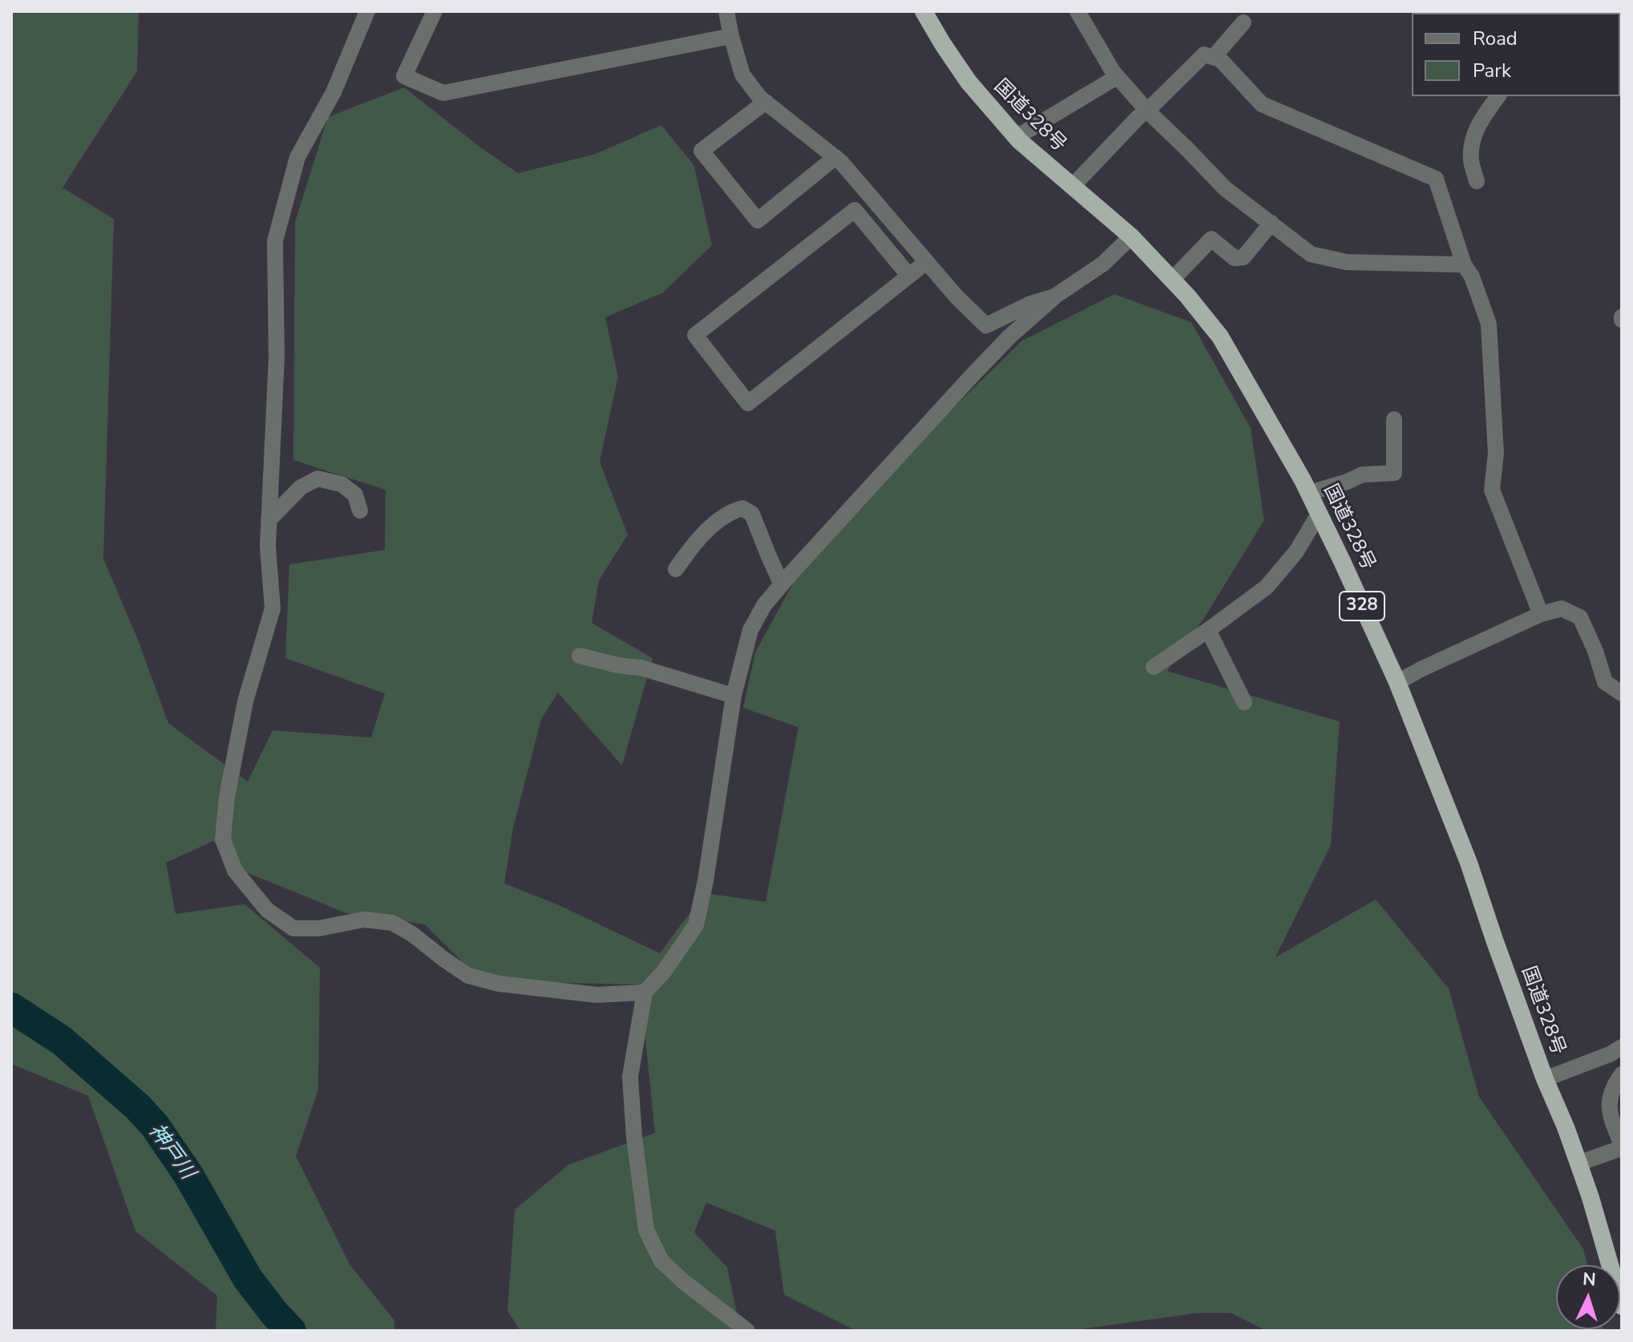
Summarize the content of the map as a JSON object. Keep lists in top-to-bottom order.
{
  "streets": {
    "highway": ["国道328号", "328"]
  },
  "water": ["神戸川"],
  "legend": ["Road", "Park"],
  "north": "top"
}
